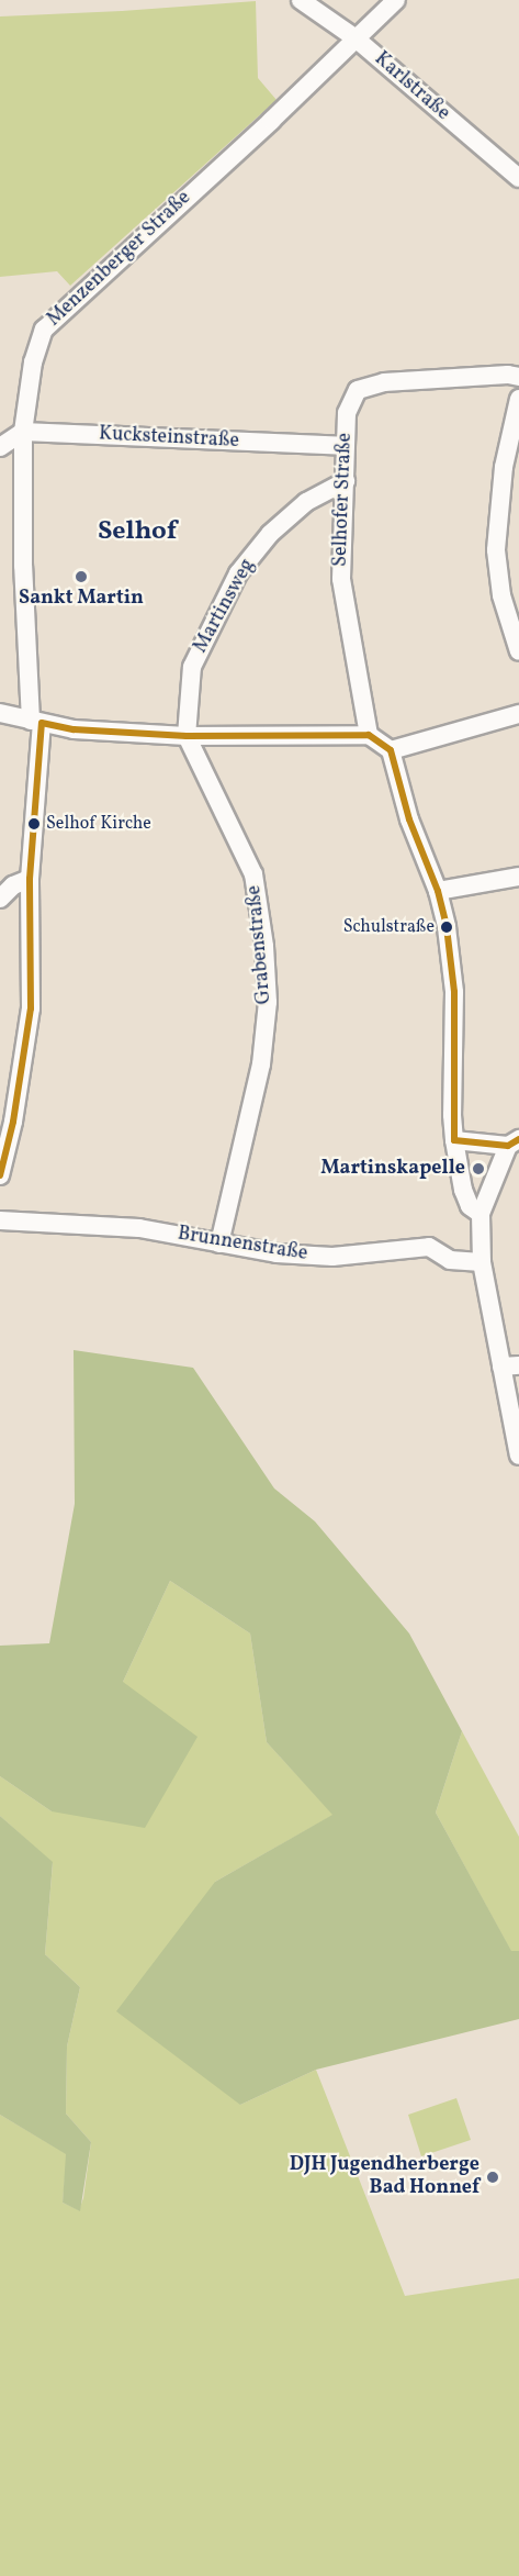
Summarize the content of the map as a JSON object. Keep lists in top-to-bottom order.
{
  "streets": {
    "street": [
      "Karlstraße",
      "Menzenberger Straße",
      "Kucksteinstraße",
      "Selhofer Straße",
      "Martinsweg",
      "Grabenstraße",
      "Brunnenstraße"
    ]
  },
  "crossings": [
    ["Karlstraße", "Menzenberger Straße"],
    ["Menzenberger Straße", "Kucksteinstraße"],
    ["Kucksteinstraße", "Selhofer Straße"],
    ["Selhofer Straße", "Martinsweg"],
    ["Martinsweg", "Grabenstraße"],
    ["Grabenstraße", "Brunnenstraße"]
  ],
  "districts": ["Selhof"],
  "places": [
    "Sankt Martin",
    "Selhof Kirche",
    "Schulstraße",
    "Martinskapelle",
    "DJH Jugendherberge Bad Honnef"
  ]
}
